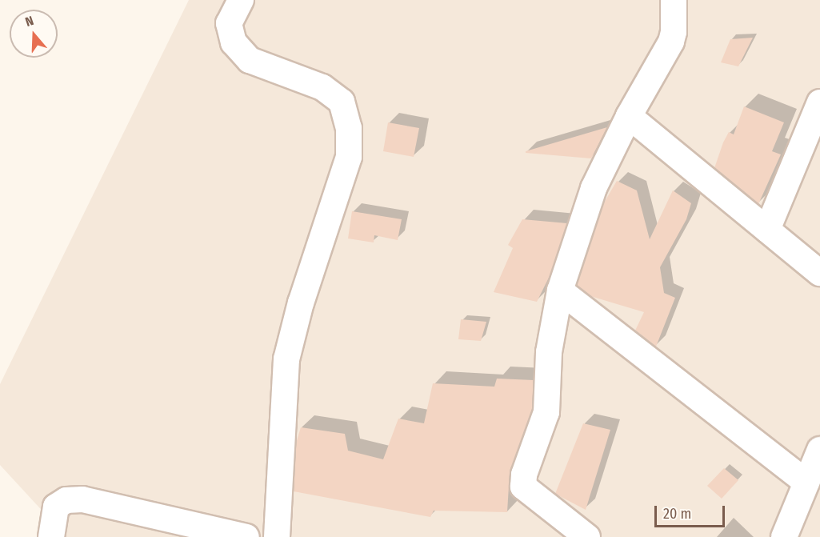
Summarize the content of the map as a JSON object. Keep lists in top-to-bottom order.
{
  "scale_bar": "20 m",
  "north": "top"
}
